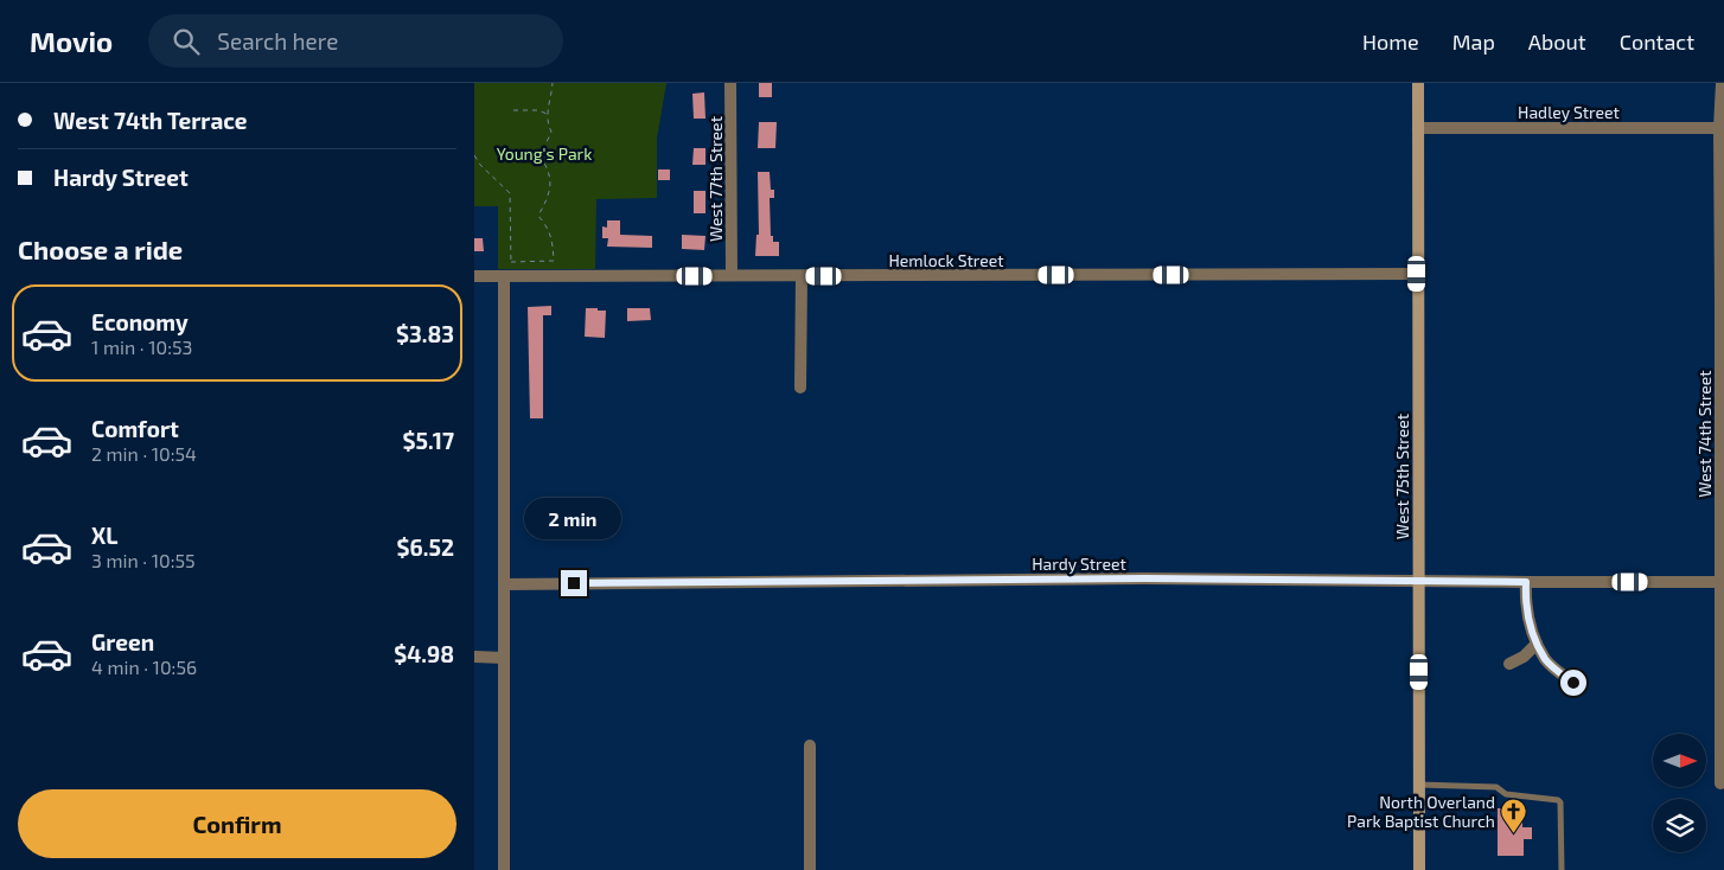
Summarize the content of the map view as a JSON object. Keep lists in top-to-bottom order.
{
  "streets": {
    "main road": ["West 75th Street"],
    "street": [
      "Hadley Street",
      "West 77th Street",
      "Hemlock Street",
      "West 74th Street",
      "Hardy Street"
    ]
  },
  "crossings": [
    ["Hadley Street", "West 74th Street"],
    ["Hadley Street", "West 75th Street"],
    ["West 77th Street", "Hemlock Street"],
    ["Hemlock Street", "West 75th Street"],
    ["West 74th Street", "Hardy Street"],
    ["West 75th Street", "Hardy Street"]
  ],
  "parks": ["Young's Park"],
  "places": {
    "church": ["North Overland Park Baptist Church"]
  },
  "north": "right",
  "page": {
    "header": "Movio",
    "search": "Search here",
    "nav": [
      "Home",
      "Map",
      "About",
      "Contact"
    ],
    "banner": ["West 74th Terrace", "Hardy Street"],
    "heading": "Choose a ride",
    "list": [
      {
        "name": "Economy",
        "note": "1 min · 10:53",
        "value": "$3.83"
      },
      {
        "name": "Comfort",
        "note": "2 min · 10:54",
        "value": "$5.17"
      },
      {
        "name": "XL",
        "note": "3 min · 10:55",
        "value": "$6.52"
      },
      {
        "name": "Green",
        "note": "4 min · 10:56",
        "value": "$4.98"
      }
    ],
    "bubble": "2 min",
    "buttons": "Confirm"
  }
}
